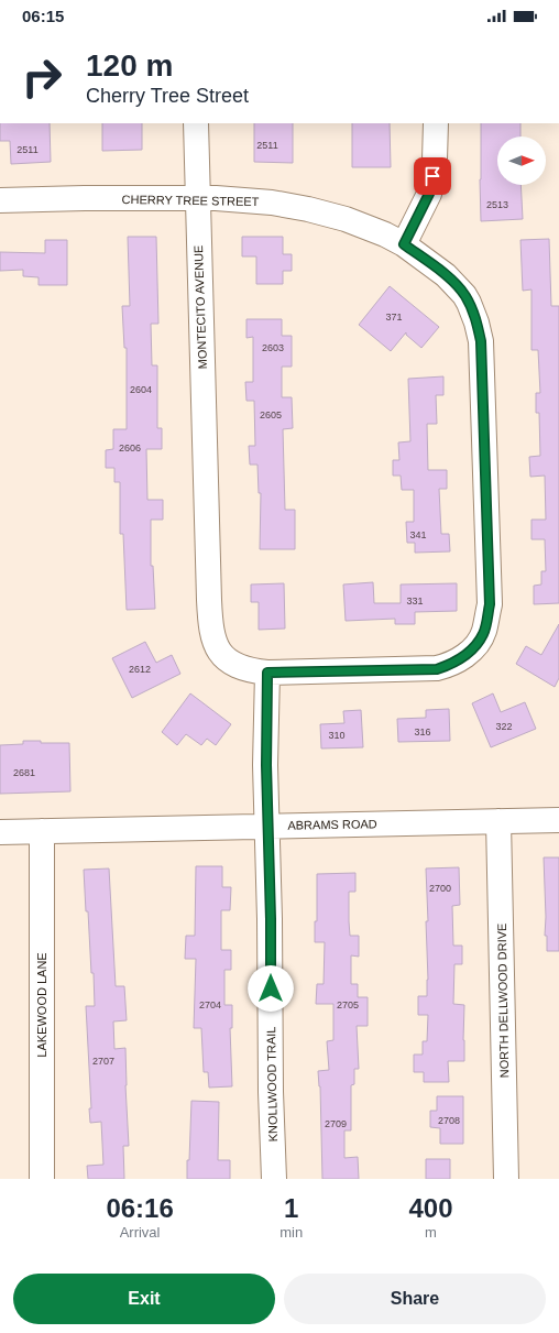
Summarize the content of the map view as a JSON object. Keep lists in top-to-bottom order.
{
  "streets": {
    "street": [
      "CHERRY TREE STREET",
      "MONTECITO AVENUE",
      "ABRAMS ROAD",
      "NORTH DELLWOOD DRIVE",
      "LAKEWOOD LANE",
      "KNOLLWOOD TRAIL"
    ]
  },
  "crossings": [
    ["CHERRY TREE STREET", "MONTECITO AVENUE"],
    ["CHERRY TREE STREET", "KNOLLWOOD TRAIL"],
    ["ABRAMS ROAD", "NORTH DELLWOOD DRIVE"],
    ["ABRAMS ROAD", "LAKEWOOD LANE"],
    ["ABRAMS ROAD", "KNOLLWOOD TRAIL"]
  ],
  "house_numbers": [
    "2511",
    "2511",
    "2513",
    "371",
    "2603",
    "2604",
    "2605",
    "2606",
    "341",
    "331",
    "2612",
    "322",
    "316",
    "310",
    "2681",
    "2700",
    "2704",
    "2705",
    "2707",
    "2708",
    "2709"
  ],
  "north": "right",
  "page": {
    "status": "06:15",
    "turn": ["120 m", "Cherry Tree Street"],
    "eta": [
      "06:16",
      "Arrival",
      "1",
      "min",
      "400",
      "m"
    ],
    "buttons": ["Exit", "Share"]
  }
}
